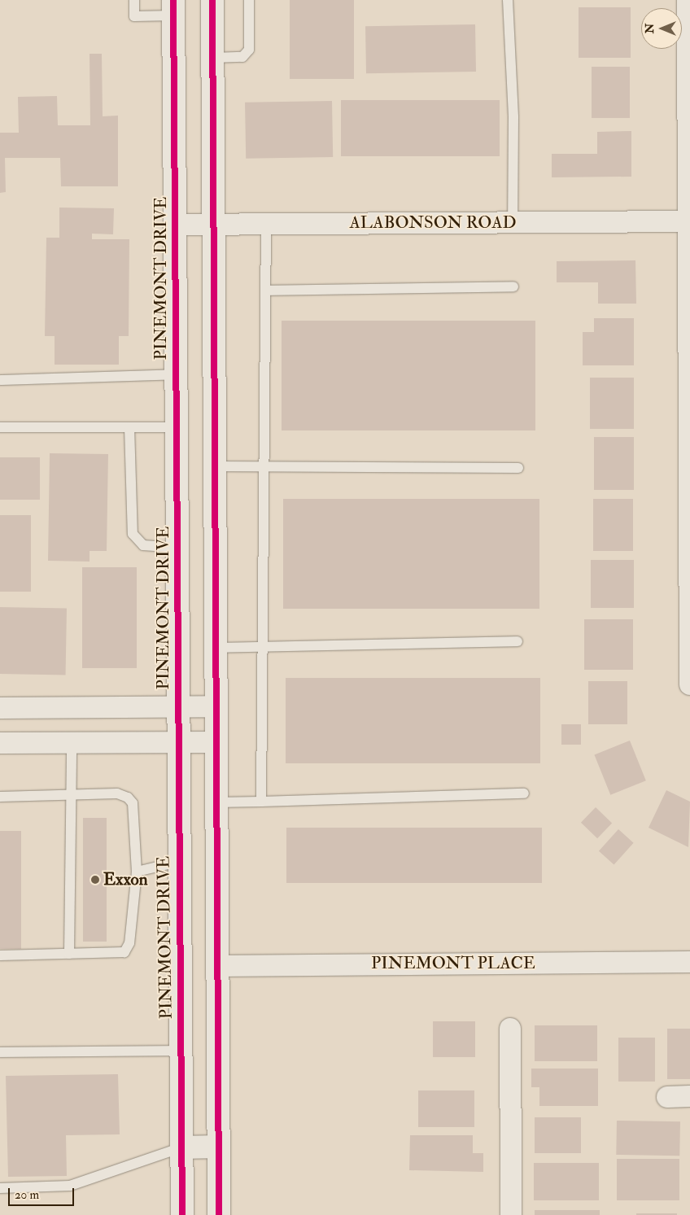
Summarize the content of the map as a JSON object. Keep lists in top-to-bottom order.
{
  "streets": {
    "main road": ["PINEMONT DRIVE"],
    "street": ["ALABONSON ROAD", "PINEMONT PLACE"]
  },
  "crossings": [
    ["ALABONSON ROAD", "PINEMONT DRIVE"]
  ],
  "places": ["Exxon"],
  "scale_bar": "20 m",
  "north": "left"
}
